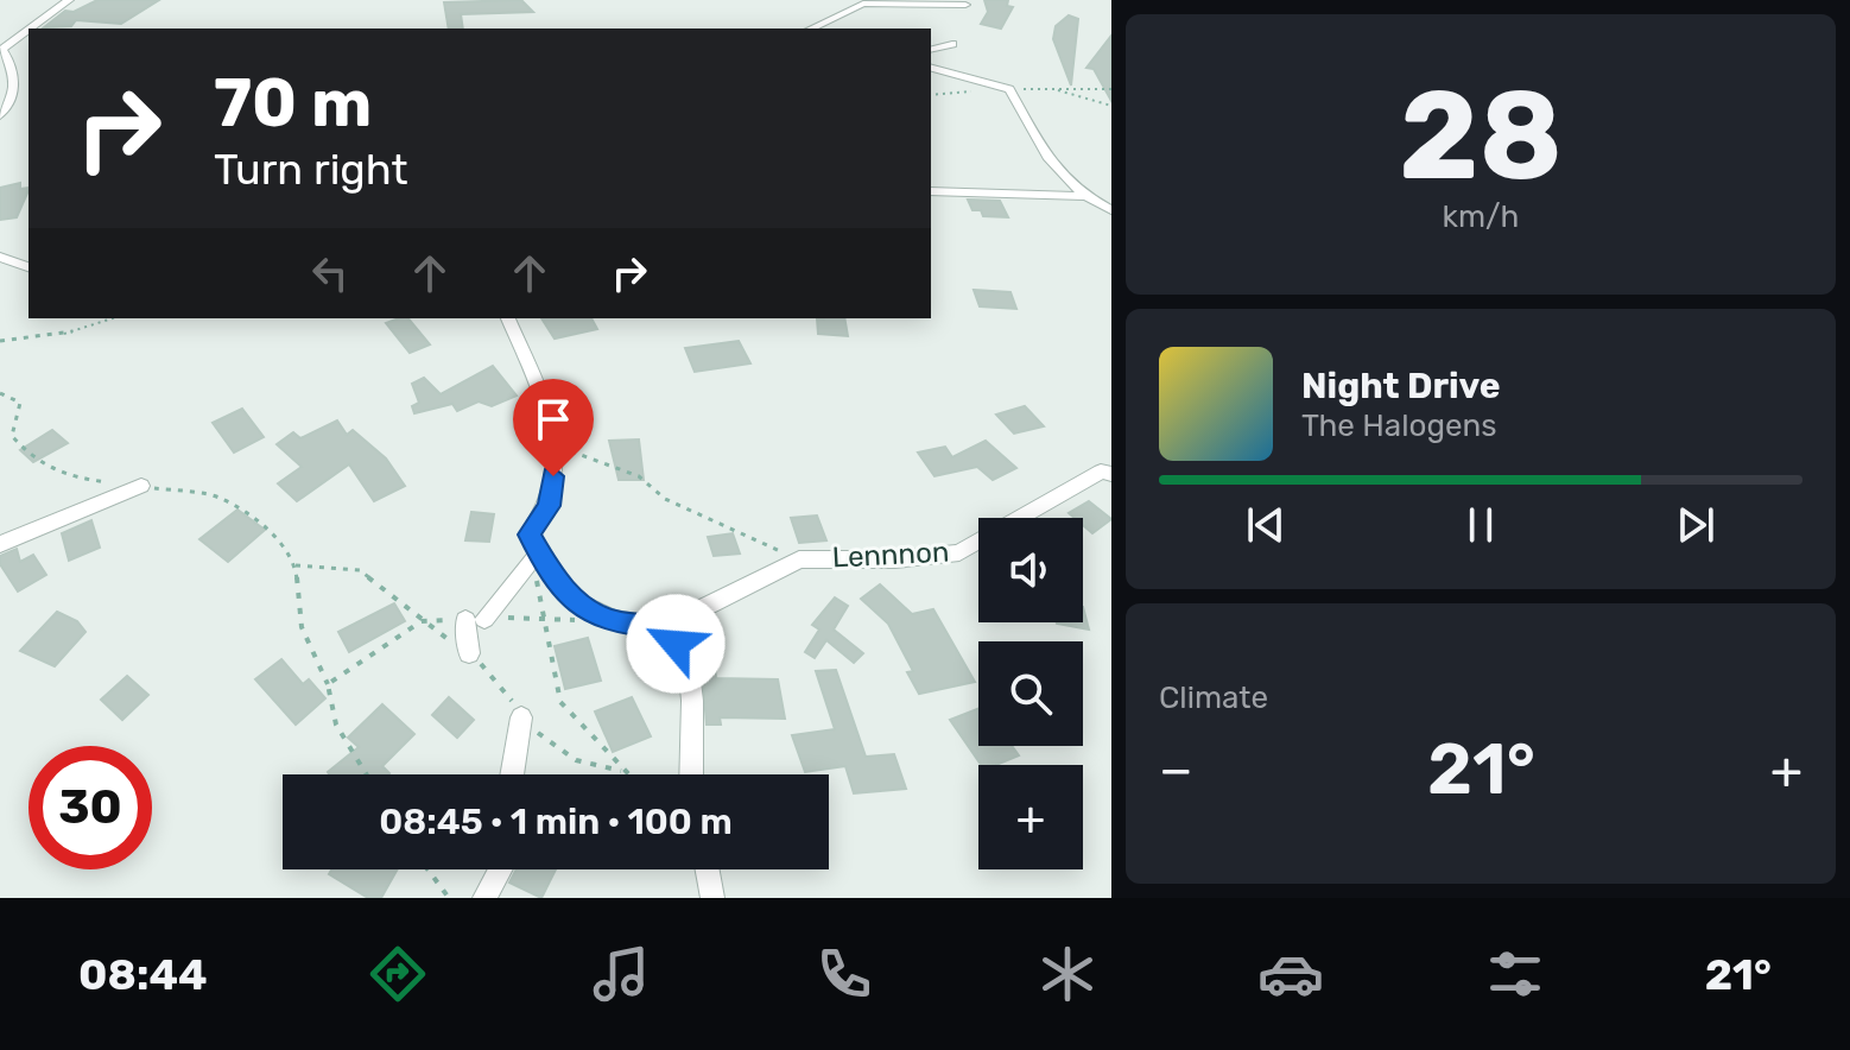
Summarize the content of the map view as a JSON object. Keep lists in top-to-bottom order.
{
  "streets": {
    "street": ["Lennnon"]
  },
  "page": {
    "tile": [
      ["28", "km/h"],
      "Climate"
    ],
    "turn": ["70 m", "Turn right"],
    "song": ["Night Drive", "The Halogens"],
    "map_buttons": "+",
    "heat": ["−", "21°", "+"],
    "limit": "30",
    "trip": "08:45 · 1 min · 100 m",
    "tabs": ["08:44", "21°"]
  }
}
